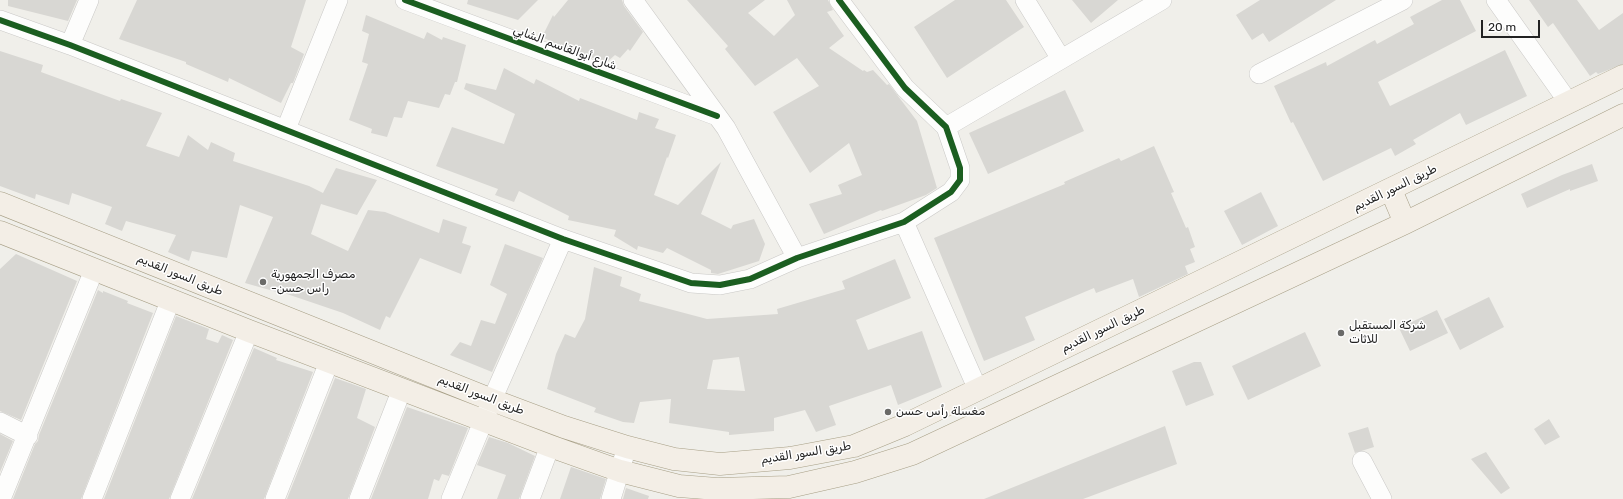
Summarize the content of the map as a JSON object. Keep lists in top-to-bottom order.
{
  "streets": {
    "main road": ["طريق السور القديم"],
    "street": ["شارع أبوالقاسم الشابي"]
  },
  "places": ["مصرف الجمهورية -راس حسن", "شركة المستقبل للاثات", "مغسلة رأس حسن"],
  "scale_bar": "20 m"
}
